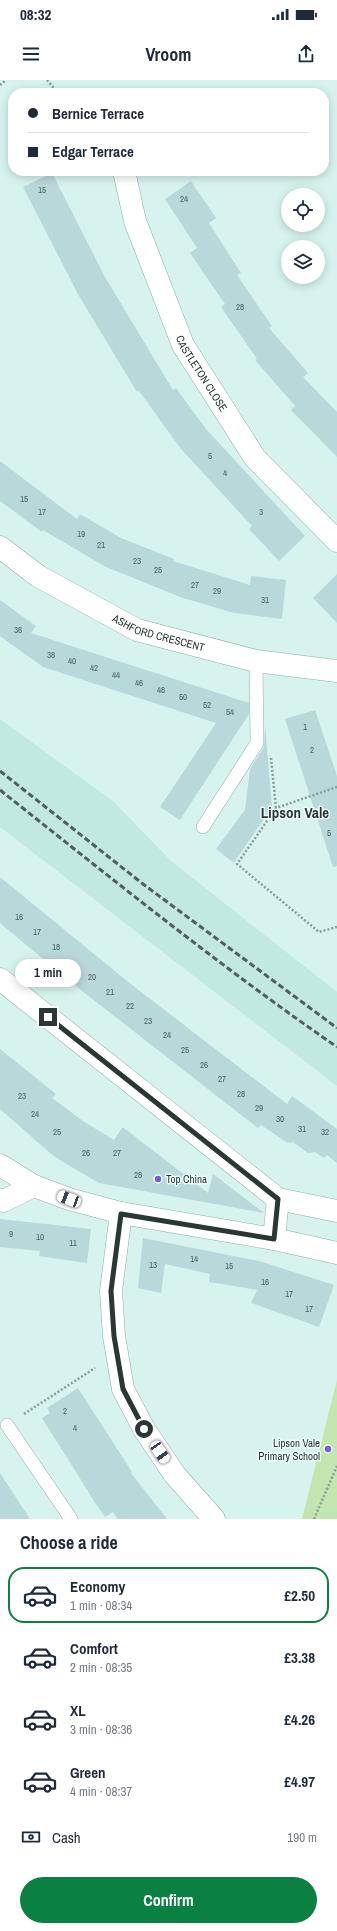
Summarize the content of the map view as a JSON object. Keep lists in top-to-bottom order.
{
  "streets": {
    "street": ["CASTLETON CLOSE", "ASHFORD CRESCENT"]
  },
  "districts": ["Lipson Vale"],
  "places": ["Top China", "Lipson Vale Primary School"],
  "house_numbers": [
    "15",
    "24",
    "28",
    "5",
    "4",
    "15",
    "17",
    "3",
    "19",
    "21",
    "23",
    "25",
    "27",
    "29",
    "31",
    "36",
    "38",
    "40",
    "42",
    "44",
    "46",
    "48",
    "50",
    "52",
    "54",
    "1",
    "2",
    "5",
    "16",
    "17",
    "18",
    "20",
    "21",
    "22",
    "23",
    "24",
    "25",
    "26",
    "27",
    "28",
    "23",
    "29",
    "24",
    "30",
    "31",
    "25",
    "32",
    "26",
    "27",
    "28",
    "9",
    "10",
    "11",
    "14",
    "13",
    "15",
    "16",
    "17",
    "17",
    "2",
    "4"
  ],
  "page": {
    "status": "08:32",
    "header": "Vroom",
    "banner": ["Bernice Terrace", "Edgar Terrace"],
    "bubble": "1 min",
    "heading": "Choose a ride",
    "list": [
      {
        "name": "Economy",
        "note": "1 min · 08:34",
        "value": "£2.50"
      },
      {
        "name": "Comfort",
        "note": "2 min · 08:35",
        "value": "£3.38"
      },
      {
        "name": "XL",
        "note": "3 min · 08:36",
        "value": "£4.26"
      },
      {
        "name": "Green",
        "note": "4 min · 08:37",
        "value": "£4.97"
      }
    ],
    "pay": ["Cash", "190 m"],
    "buttons": "Confirm"
  }
}
